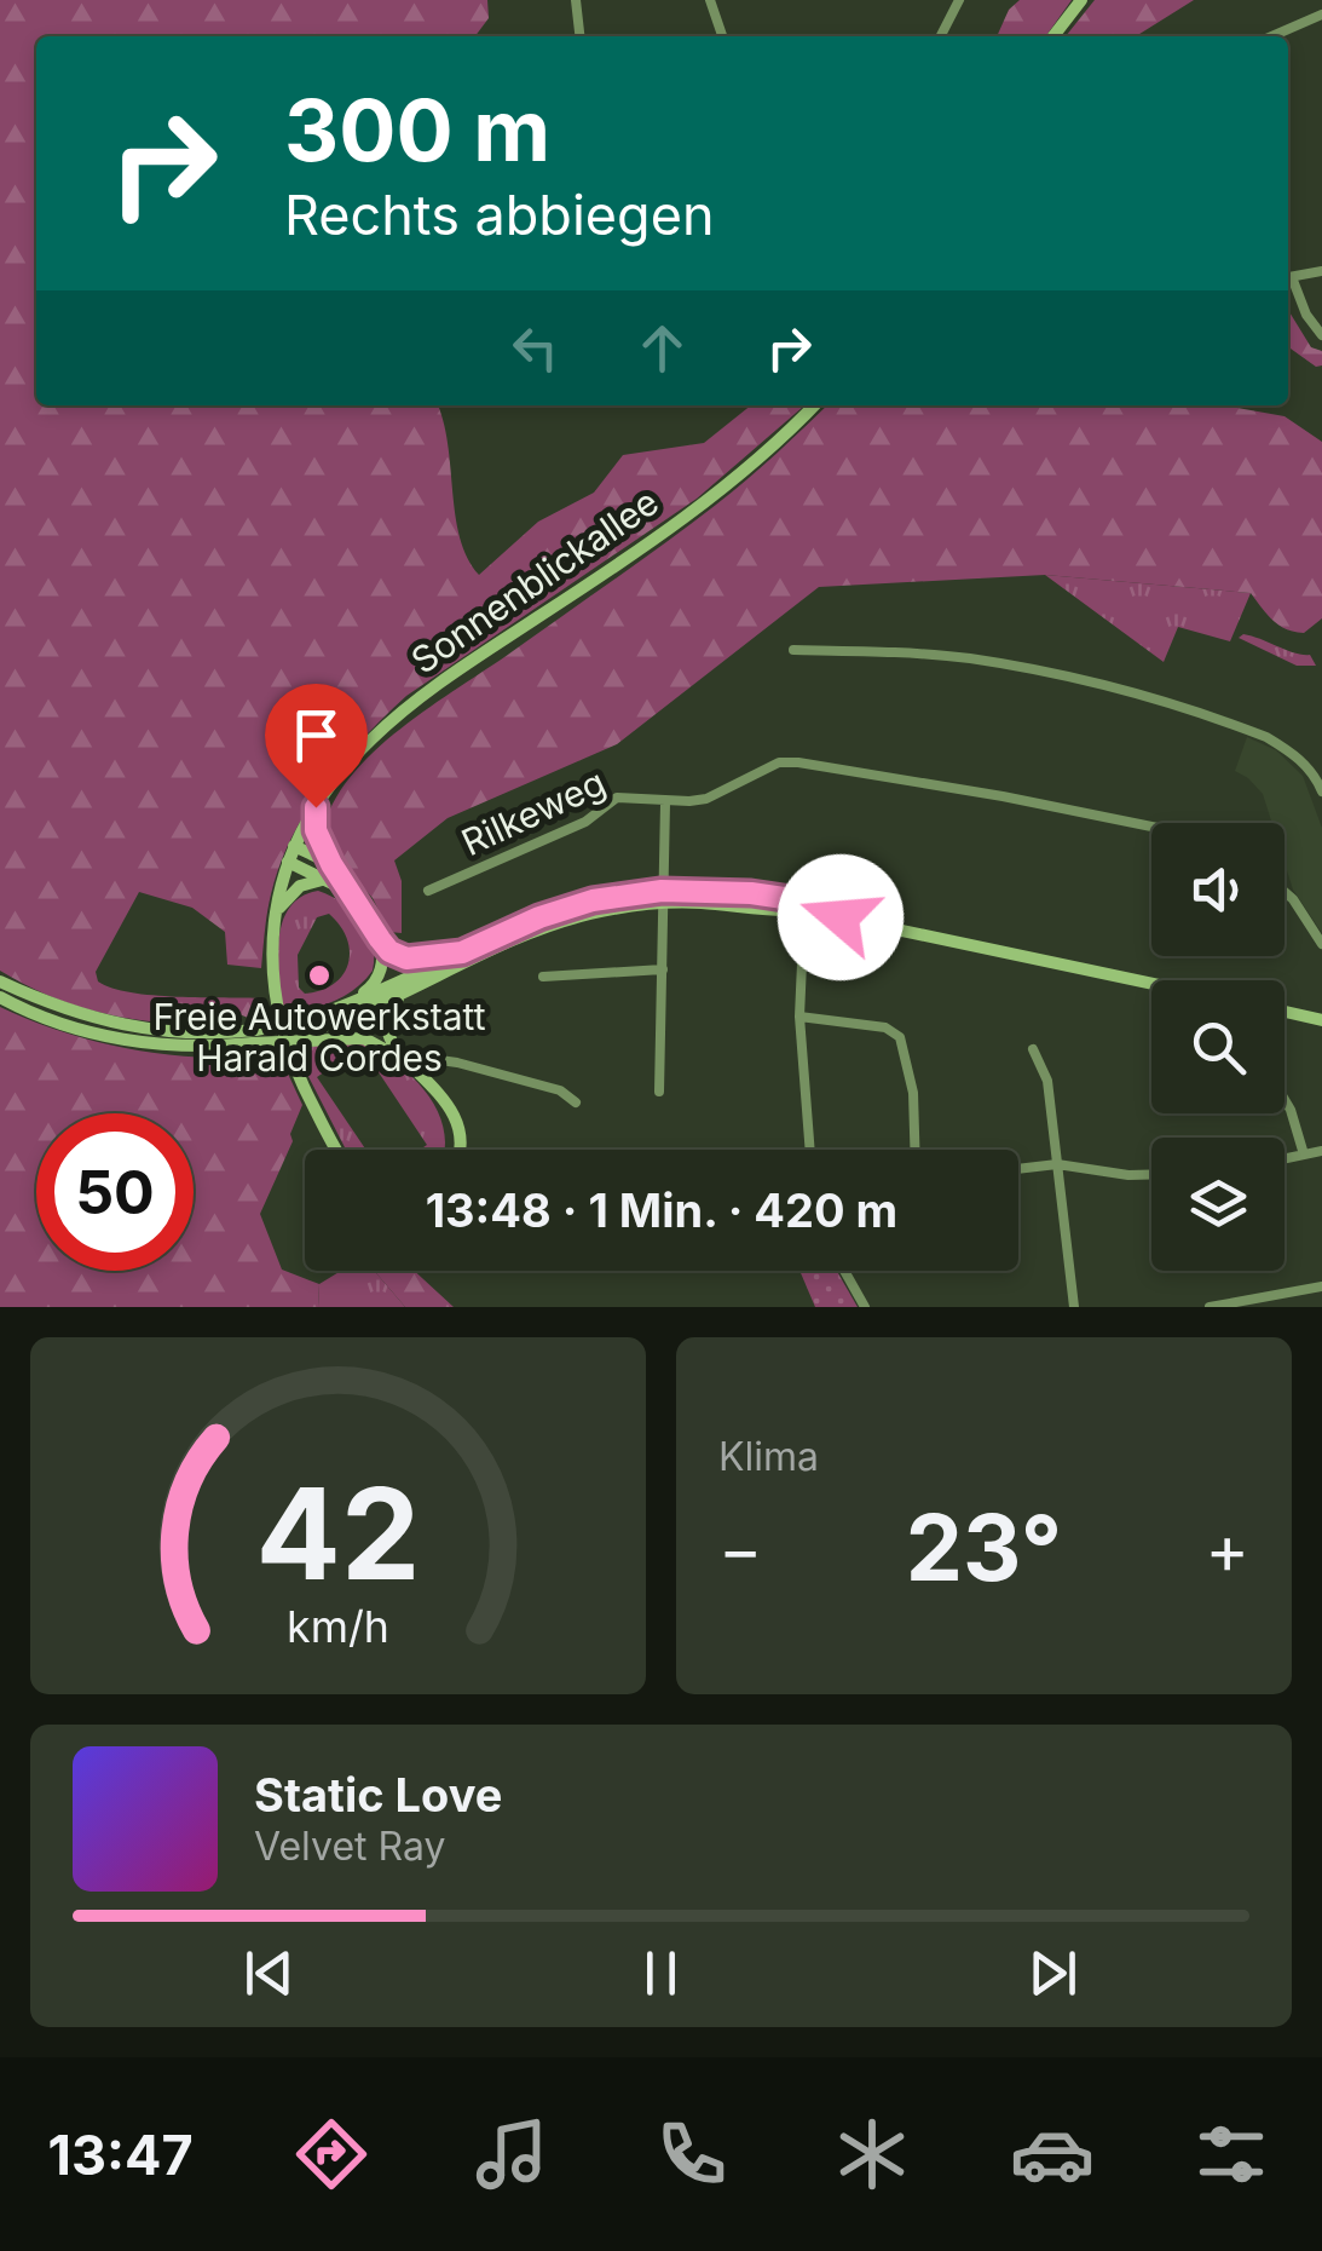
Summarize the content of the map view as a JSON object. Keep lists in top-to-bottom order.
{
  "streets": {
    "main road": ["Sonnenblickallee"],
    "street": ["Rilkeweg"]
  },
  "places": ["Freie Autowerkstatt Harald Cordes"],
  "page": {
    "turn": ["300 m", "Rechts abbiegen"],
    "limit": "50",
    "trip": "13:48 · 1 Min. · 420 m",
    "tile": "Klima",
    "heat": ["−", "23°", "+"],
    "song": ["Static Love", "Velvet Ray"],
    "tabs": "13:47",
    "gauge": ["42", "km/h"]
  }
}
